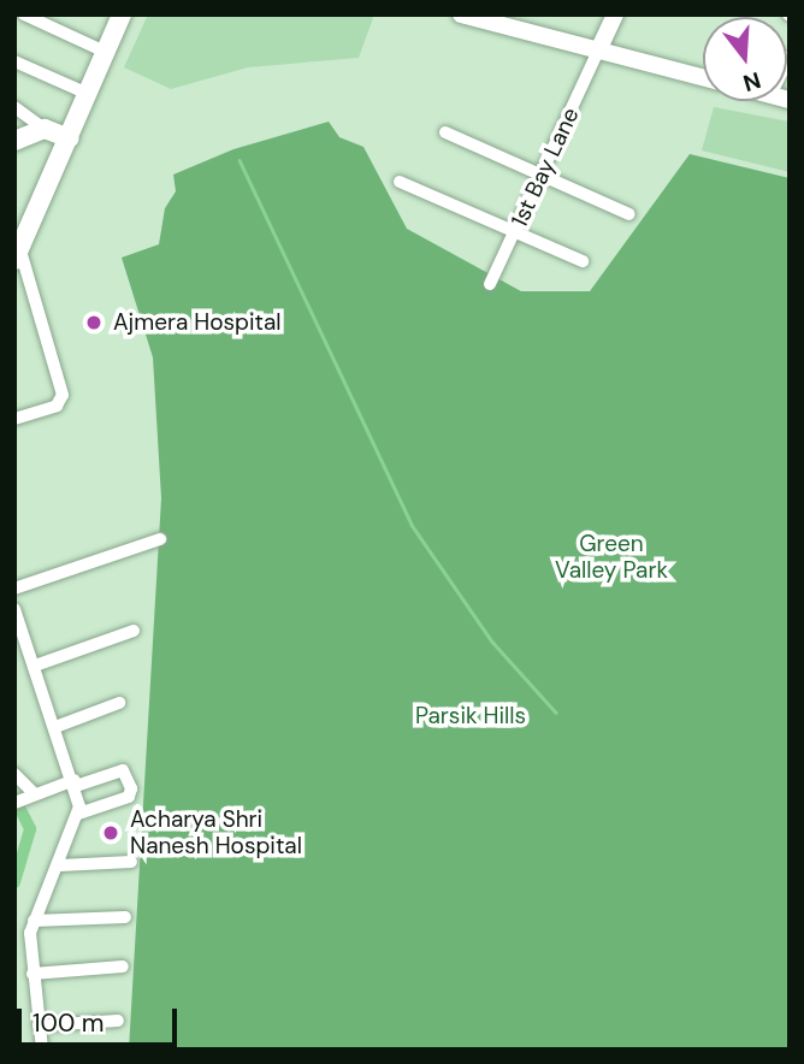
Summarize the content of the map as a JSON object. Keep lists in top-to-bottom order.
{
  "streets": {
    "street": ["1st Bay Lane"]
  },
  "parks": ["Green Valley Park", "Parsik Hills"],
  "places": ["Ajmera Hospital", "Acharya Shri Nanesh Hospital"],
  "scale_bar": "100 m",
  "north": "bottom"
}
